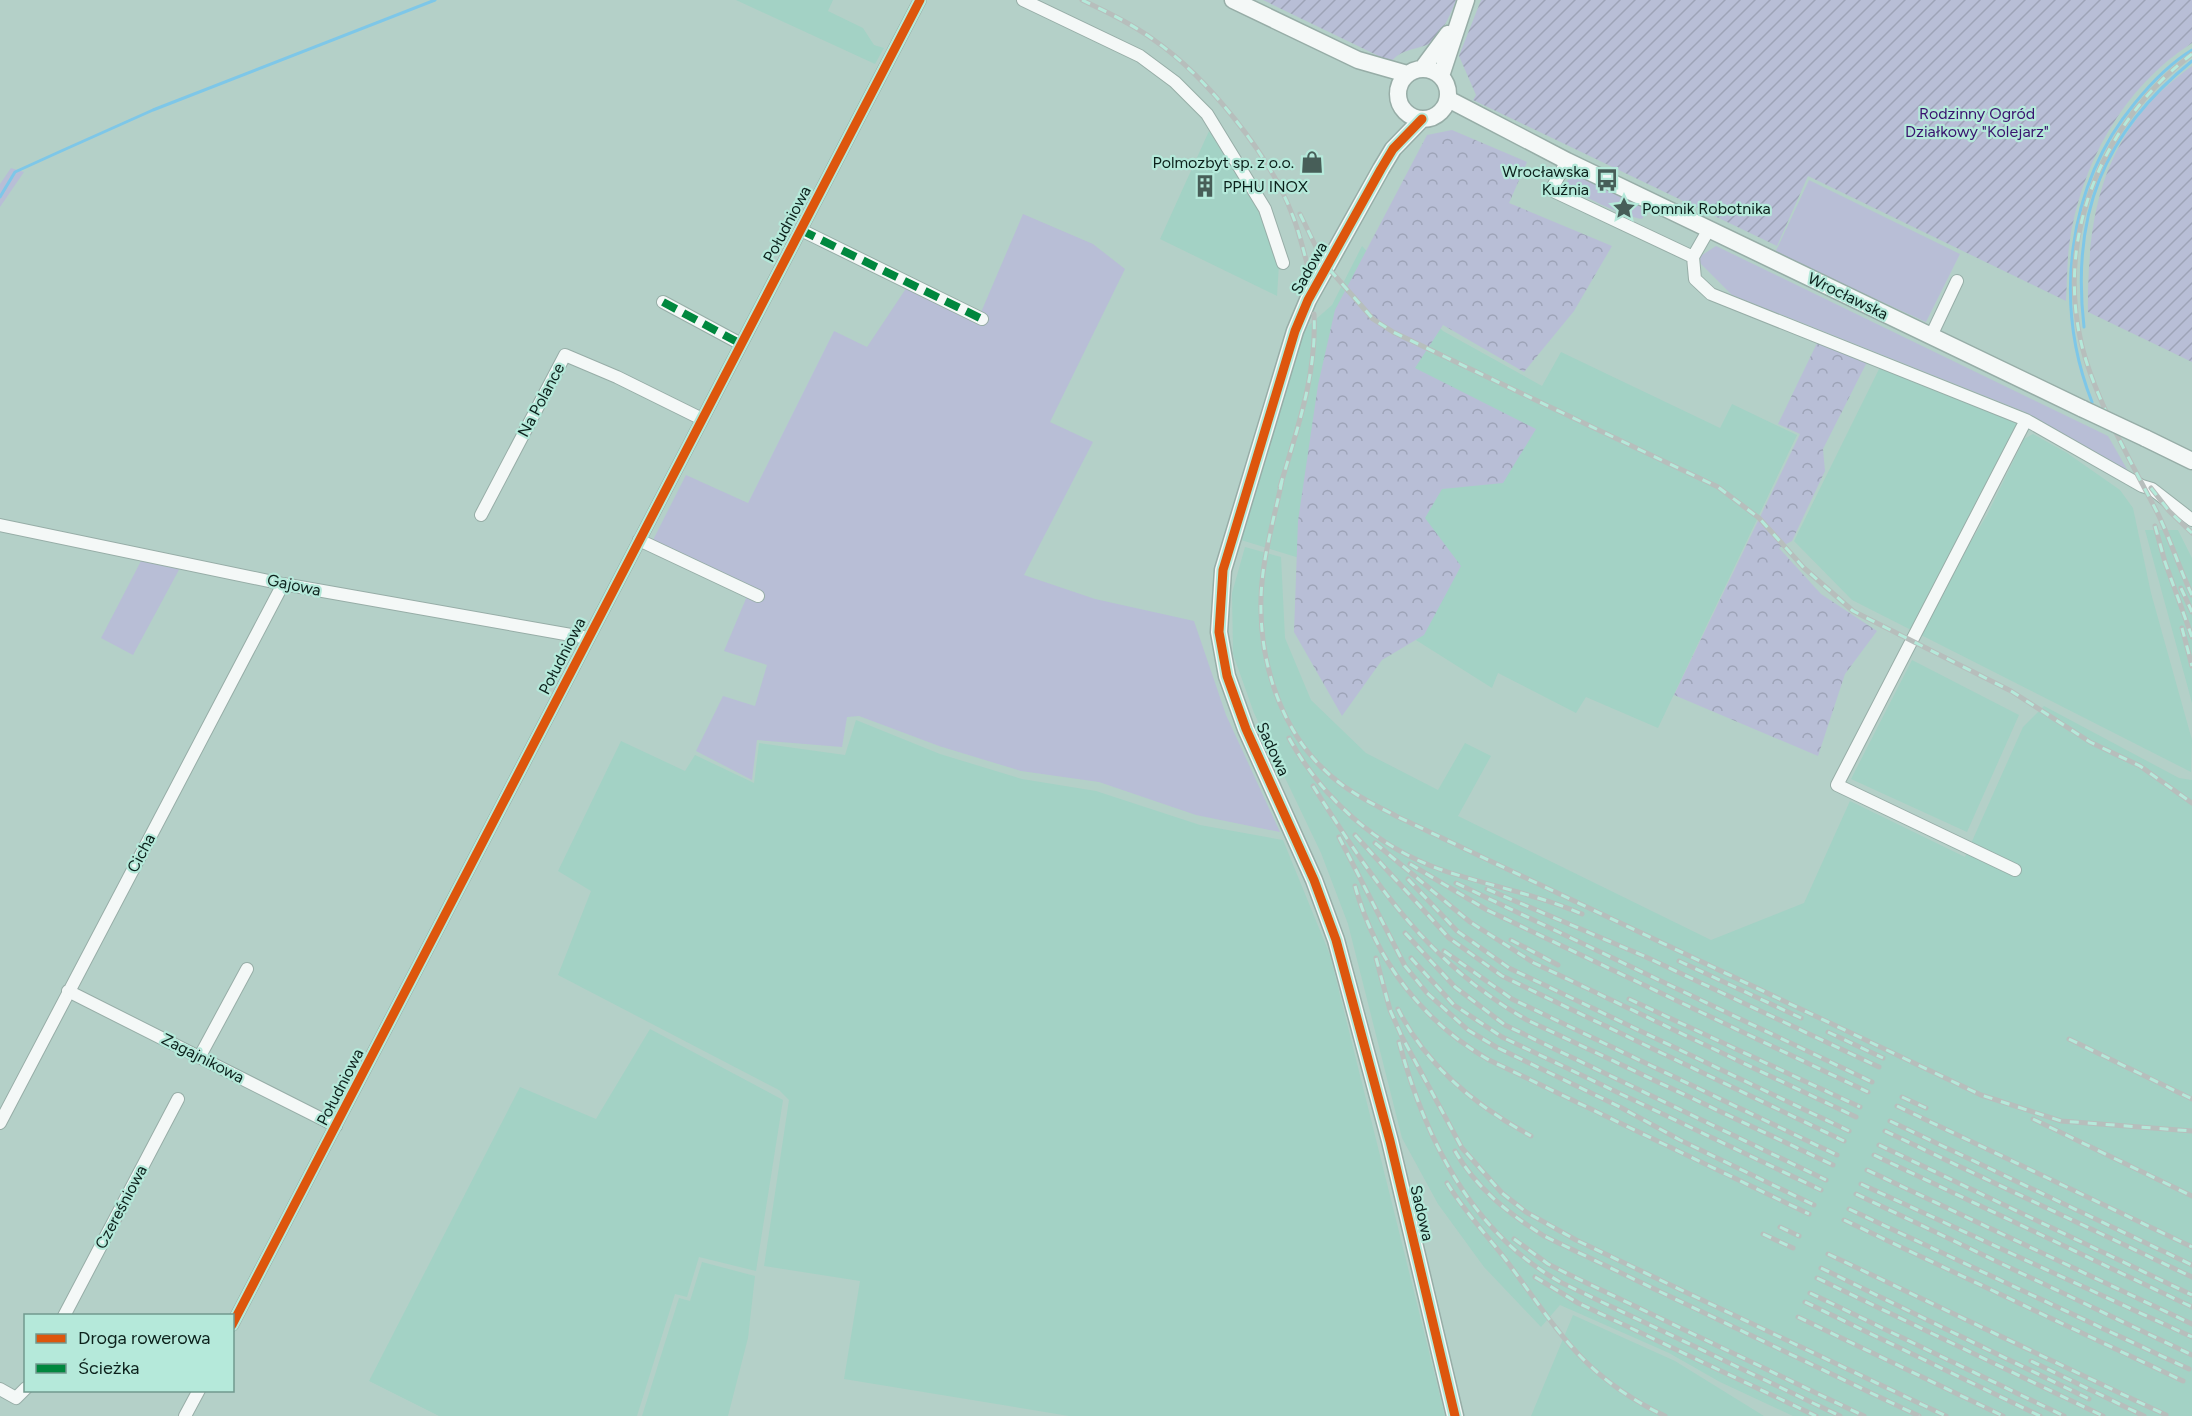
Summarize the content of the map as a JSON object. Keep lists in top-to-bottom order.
{
  "streets": {
    "street": [
      "Południowa",
      "Sadowa",
      "Wrocławska",
      "Na Polance",
      "Gajowa",
      "Cicha",
      "Zagajnikowa",
      "Czereśniowa"
    ]
  },
  "crossings": [
    ["Południowa", "Na Polance"],
    ["Południowa", "Gajowa"],
    ["Południowa", "Zagajnikowa"],
    ["Sadowa", "Wrocławska"],
    ["Gajowa", "Cicha"],
    ["Cicha", "Zagajnikowa"]
  ],
  "parks": ["Rodzinny Ogród Działkowy \"Kolejarz\""],
  "places": {
    "shop": ["Polmozbyt sp. z o.o."],
    "bus stop": ["Wrocławska Kuźnia"],
    "building": ["PPHU INOX"],
    "place": ["Pomnik Robotnika"]
  },
  "legend": ["Droga rowerowa", "Ścieżka"]
}
